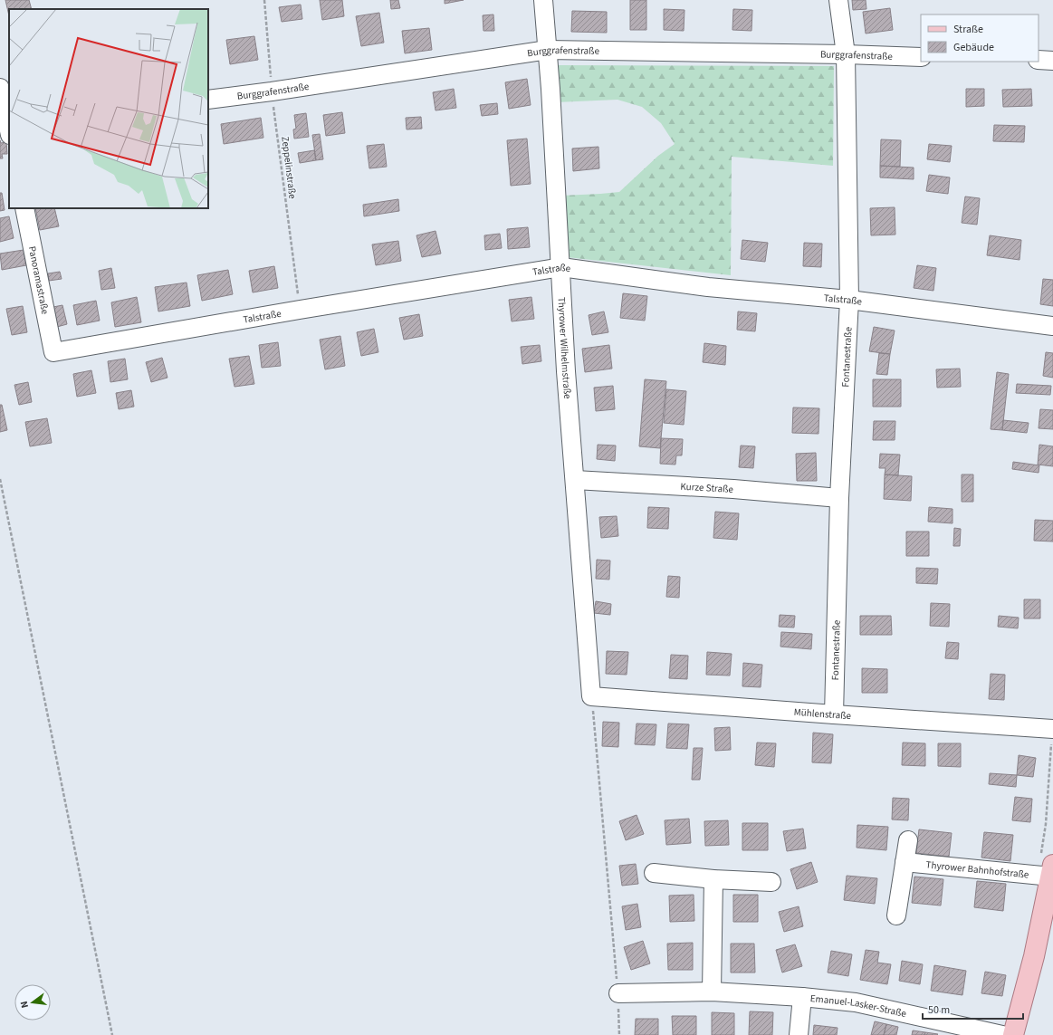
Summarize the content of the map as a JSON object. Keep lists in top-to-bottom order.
{
  "streets": {
    "main road": ["Thyrower Bahnhofstraße"],
    "street": [
      "Burggrafenstraße",
      "Talstraße",
      "Panoramastraße",
      "Thyrower Wilhelmstraße",
      "Fontanestraße",
      "Kurze Straße",
      "Mühlenstraße",
      "Emanuel-Lasker-Straße"
    ],
    "path": ["Zeppelinstraße"]
  },
  "crossings": [
    ["Burggrafenstraße", "Zeppelinstraße"],
    ["Burggrafenstraße", "Thyrower Wilhelmstraße"],
    ["Burggrafenstraße", "Fontanestraße"],
    ["Zeppelinstraße", "Talstraße"],
    ["Talstraße", "Panoramastraße"],
    ["Talstraße", "Thyrower Wilhelmstraße"],
    ["Talstraße", "Fontanestraße"],
    ["Thyrower Wilhelmstraße", "Kurze Straße"],
    ["Thyrower Wilhelmstraße", "Mühlenstraße"],
    ["Fontanestraße", "Kurze Straße"],
    ["Fontanestraße", "Mühlenstraße"]
  ],
  "legend": ["Straße", "Gebäude"],
  "scale_bar": "50 m",
  "north": "left"
}
